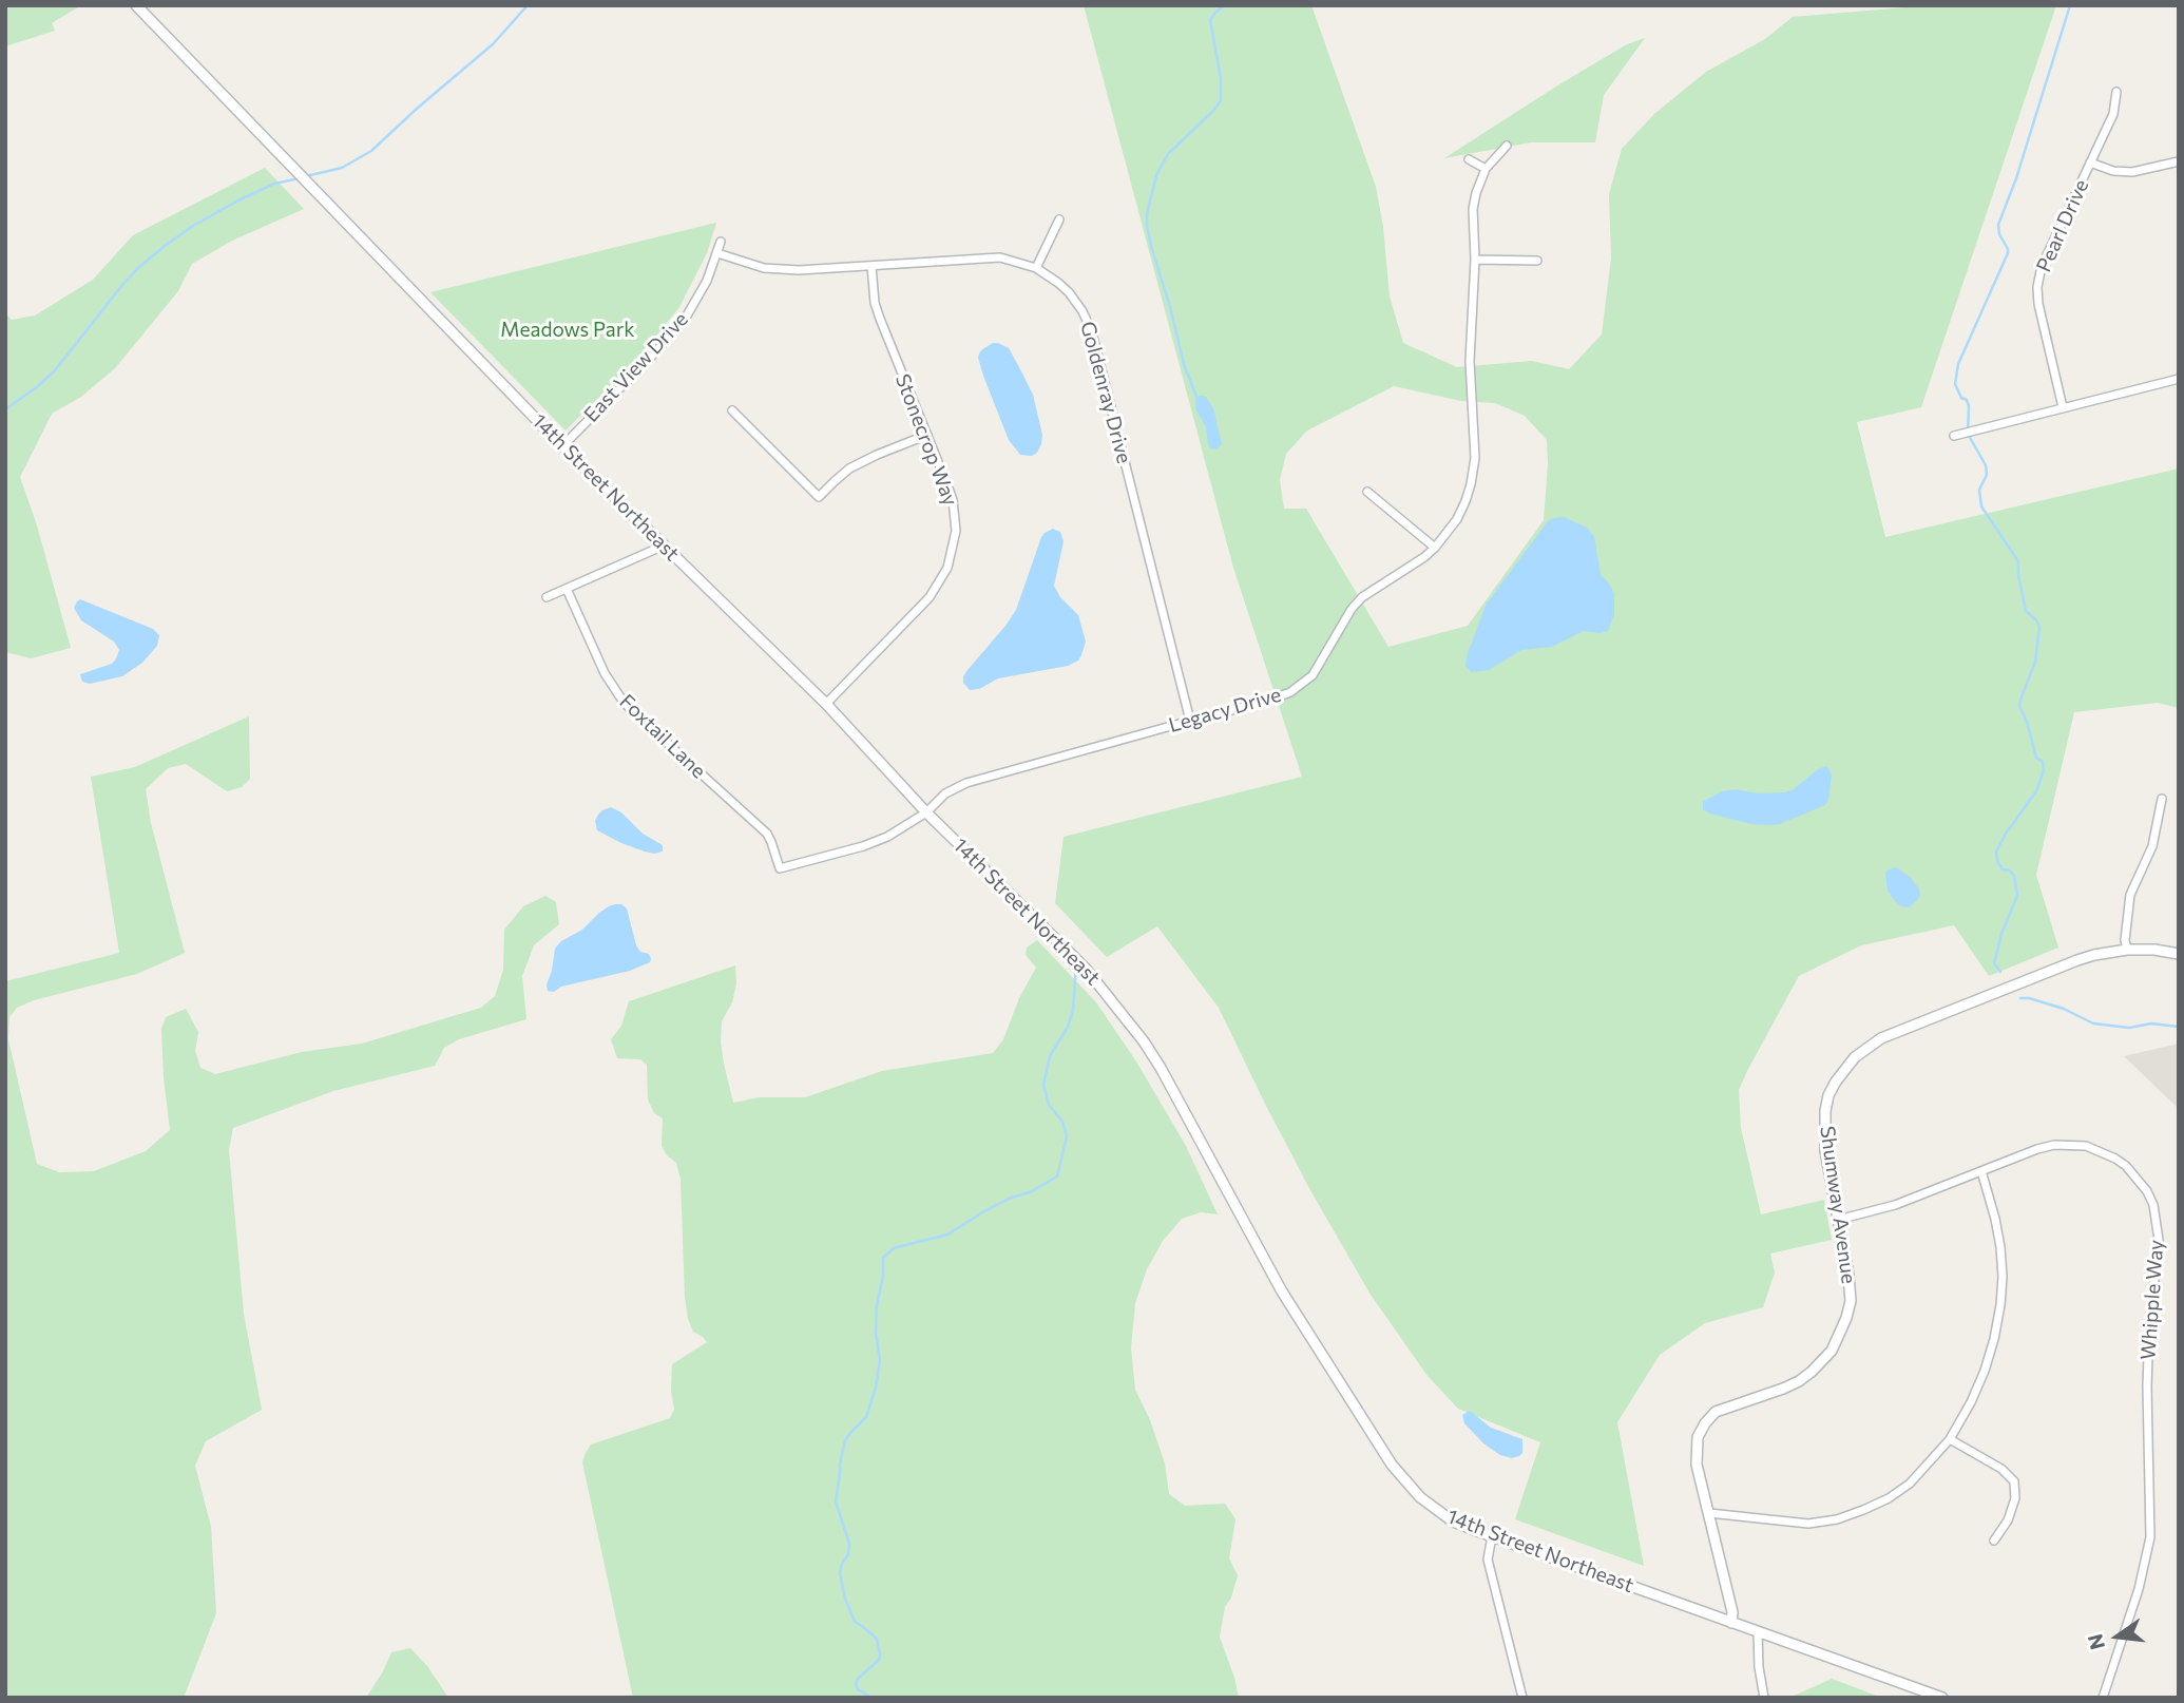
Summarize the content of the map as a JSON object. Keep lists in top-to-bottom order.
{
  "streets": {
    "street": [
      "Pearl Drive",
      "East View Drive",
      "Goldenray Drive",
      "Stonecrop Way",
      "14th Street Northeast",
      "Legacy Drive",
      "Foxtail Lane",
      "Shumway Avenue",
      "Whipple Way"
    ]
  },
  "crossings": [
    ["East View Drive", "Goldenray Drive"],
    ["East View Drive", "14th Street Northeast"],
    ["Goldenray Drive", "Stonecrop Way"],
    ["Goldenray Drive", "Legacy Drive"],
    ["Stonecrop Way", "14th Street Northeast"],
    ["14th Street Northeast", "Legacy Drive"],
    ["14th Street Northeast", "Shumway Avenue"],
    ["Legacy Drive", "Foxtail Lane"],
    ["Shumway Avenue", "Whipple Way"]
  ],
  "parks": ["Meadows Park"],
  "north": "left"
}
